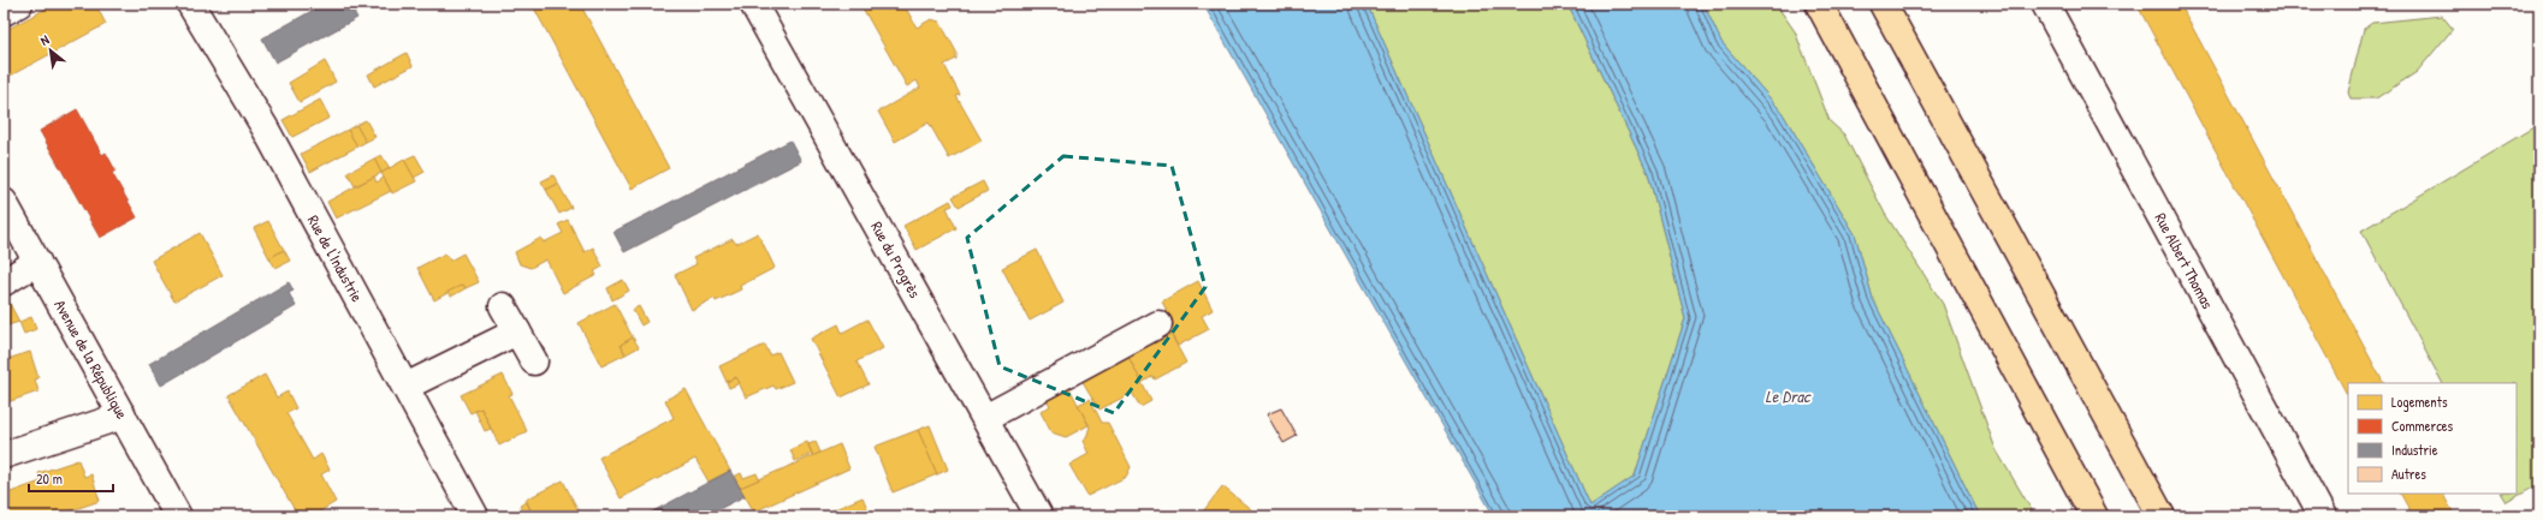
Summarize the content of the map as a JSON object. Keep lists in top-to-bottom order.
{
  "streets": {
    "street": [
      "Rue de l'Industrie",
      "Rue du Progrès",
      "Rue Albert Thomas",
      "Avenue de la République"
    ]
  },
  "water": ["Le Drac"],
  "legend": [
    "Logements",
    "Commerces",
    "Industrie",
    "Autres"
  ],
  "scale_bar": "20 m",
  "north": "top left"
}
